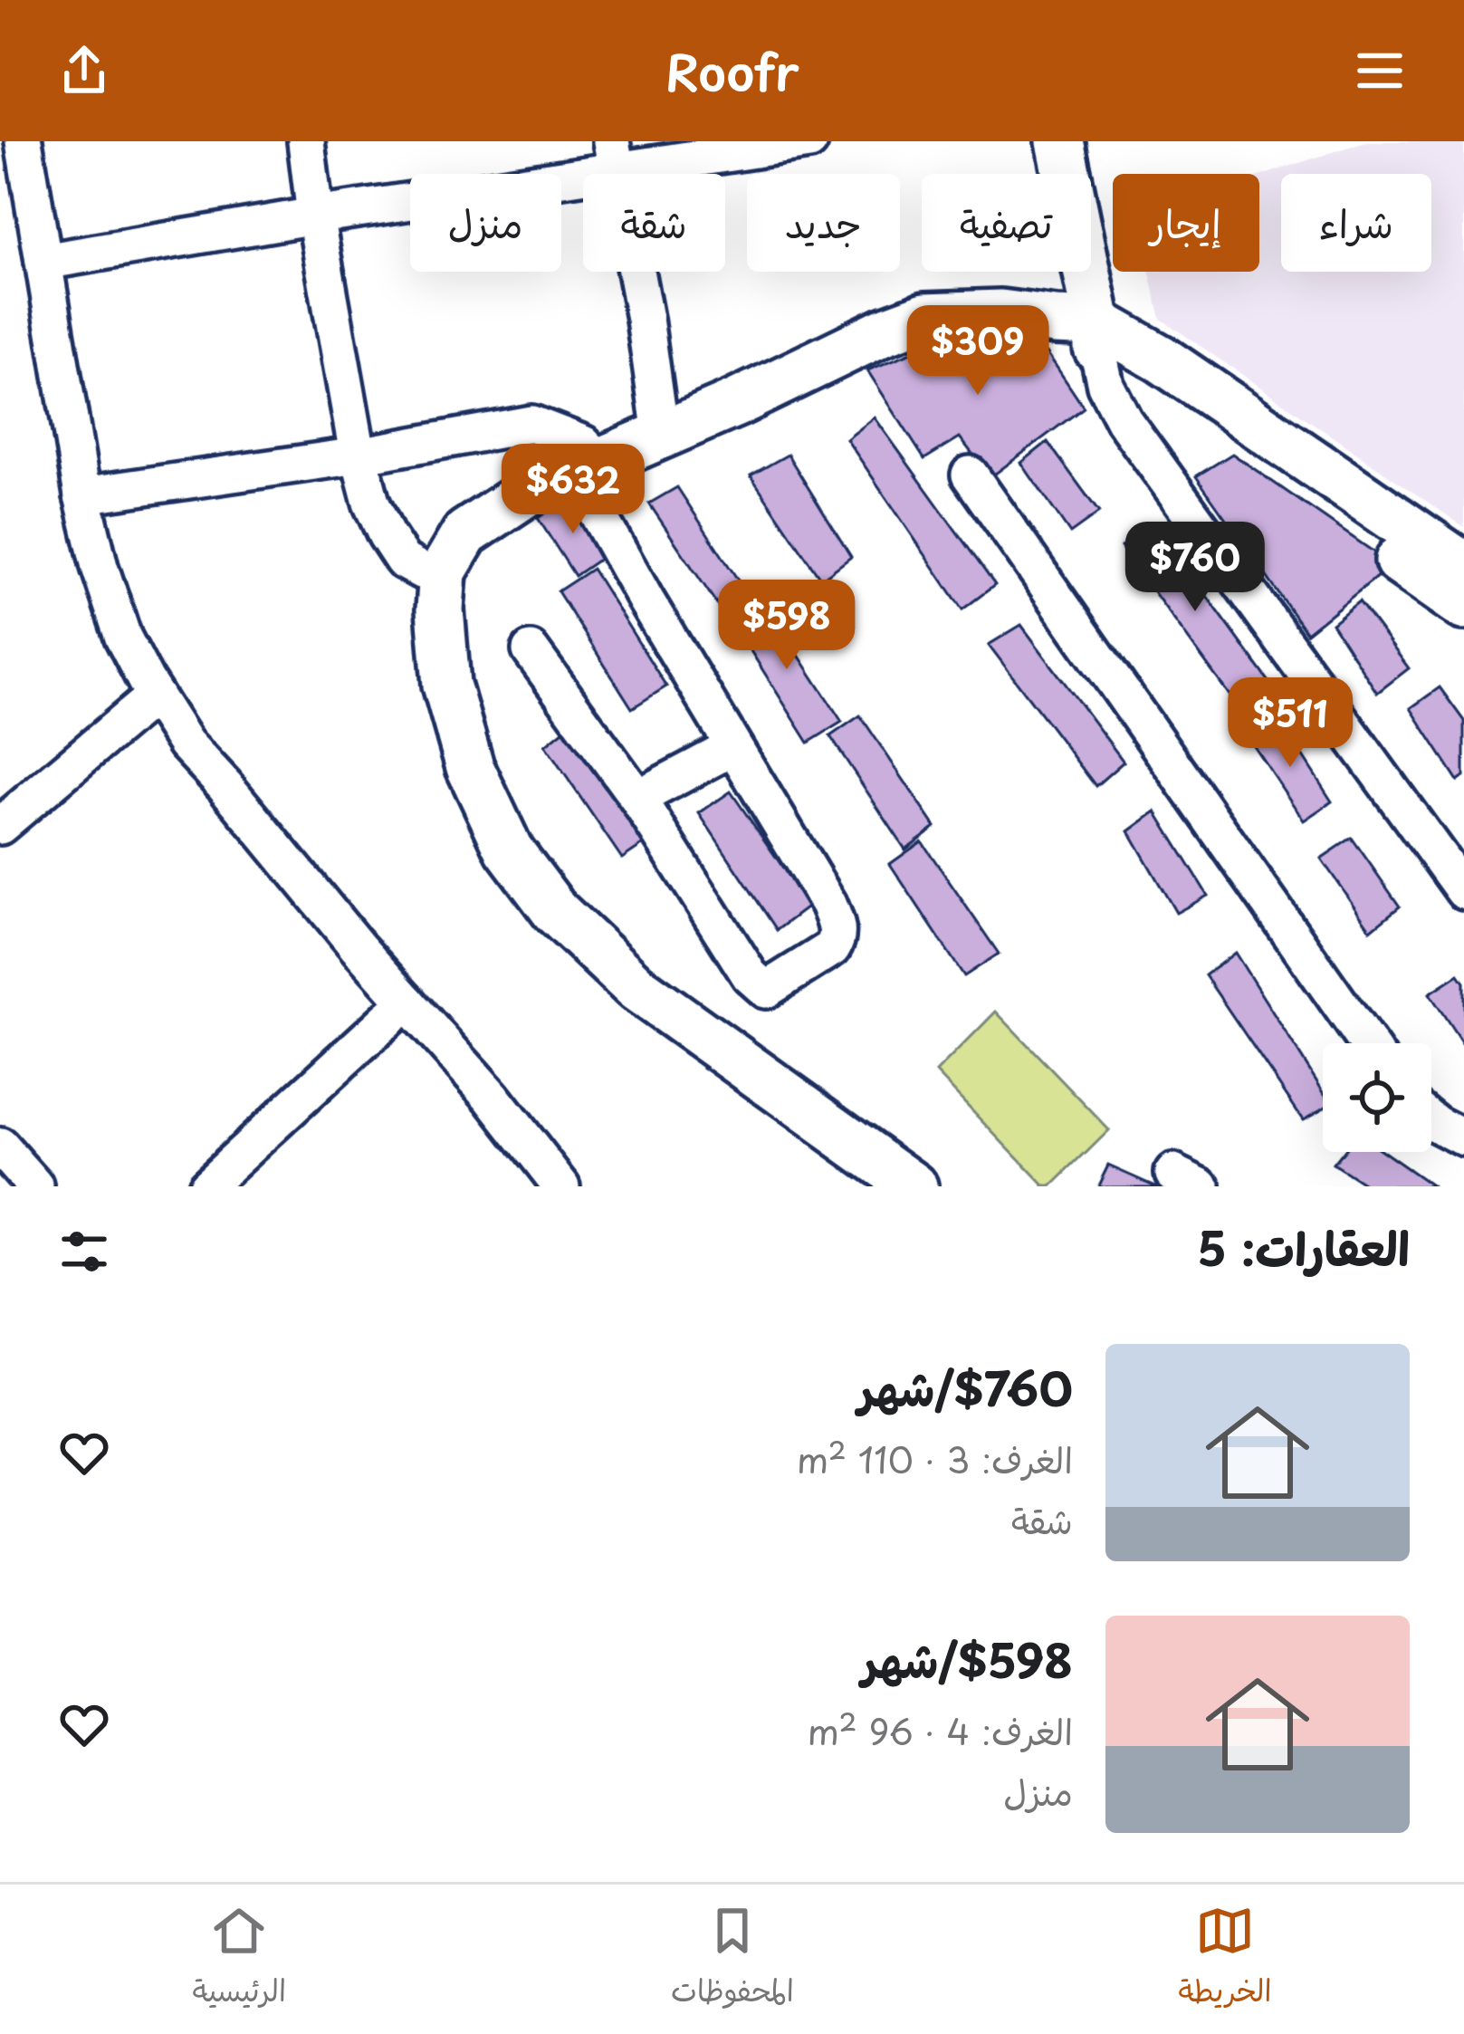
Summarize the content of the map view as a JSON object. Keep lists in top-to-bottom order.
{
  "page": {
    "header": "Roofr",
    "chip": [
      "شراء",
      "إيجار",
      "تصفية",
      "جديد",
      "شقة",
      "منزل"
    ],
    "price": [
      "$309",
      "$632",
      "$760",
      "$598",
      "$511"
    ],
    "heading": "العقارات: 5",
    "list": [
      {
        "name": "$760/شهر",
        "note": "الغرف: 3 · 110 m² · شقة"
      },
      {
        "name": "$598/شهر",
        "note": "الغرف: 4 · 96 m² · منزل"
      }
    ],
    "tabs": ["الخريطة", "المحفوظات", "الرئيسية"]
  }
}
